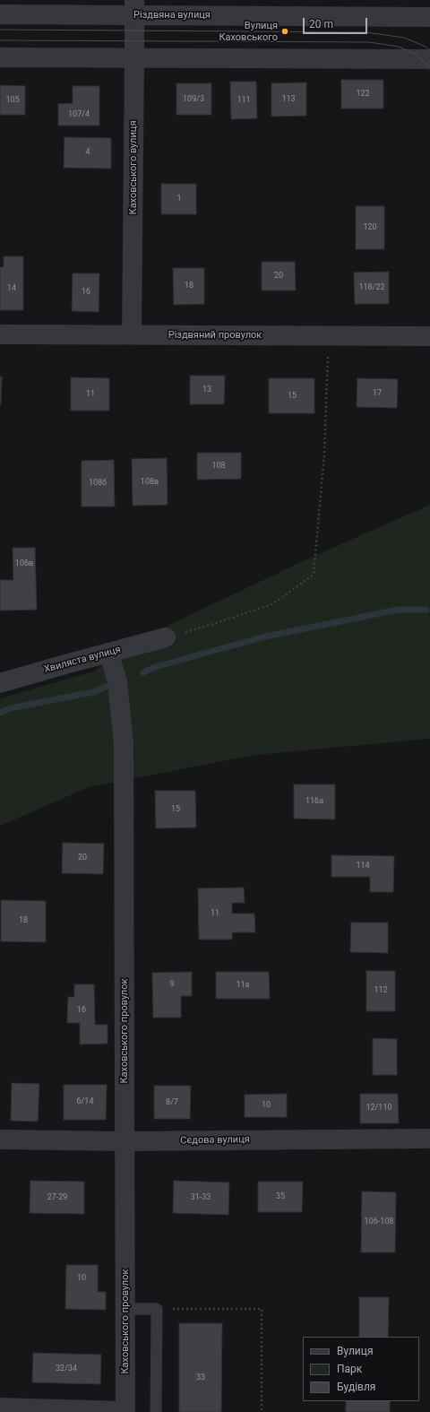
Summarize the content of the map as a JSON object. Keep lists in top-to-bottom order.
{
  "streets": {
    "street": [
      "Різдвяна вулиця",
      "Каховського вулиця",
      "Різдвяний провулок",
      "Хвиляста вулиця",
      "Каховського провулок",
      "Сєдова вулиця"
    ]
  },
  "crossings": [
    ["Різдвяна вулиця", "Каховського вулиця"],
    ["Каховського вулиця", "Різдвяний провулок"],
    ["Хвиляста вулиця", "Каховського провулок"],
    ["Каховського провулок", "Сєдова вулиця"]
  ],
  "places": ["Вулиця Каховського"],
  "house_numbers": [
    "122",
    "109/3",
    "113",
    "105",
    "111",
    "107/4",
    "4",
    "1",
    "120",
    "20",
    "18",
    "118/22",
    "14",
    "16",
    "13",
    "17",
    "11",
    "15",
    "108",
    "108в",
    "108б",
    "106в",
    "116а",
    "15",
    "20",
    "114",
    "11",
    "18",
    "9",
    "11а",
    "112",
    "16",
    "6/14",
    "8/7",
    "10",
    "12/110",
    "35",
    "27-29",
    "31-33",
    "106-108",
    "10",
    "32/34",
    "33"
  ],
  "legend": ["Вулиця", "Парк", "Будівля"],
  "scale_bar": "20 m"
}
